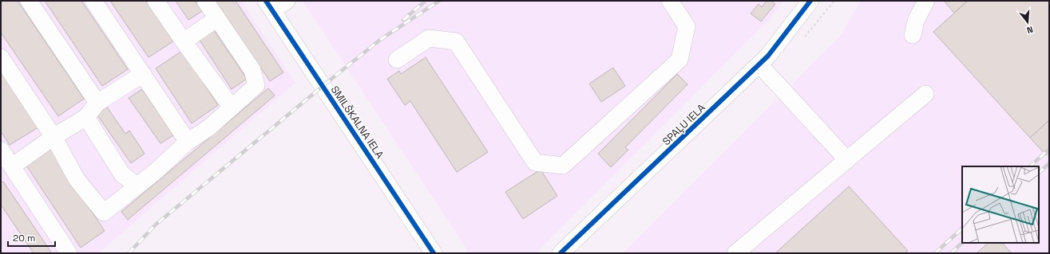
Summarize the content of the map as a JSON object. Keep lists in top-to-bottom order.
{
  "streets": {
    "street": ["SMILŠKALNA IELA", "SPAĻU IELA"]
  },
  "scale_bar": "20 m",
  "north": "bottom"
}
